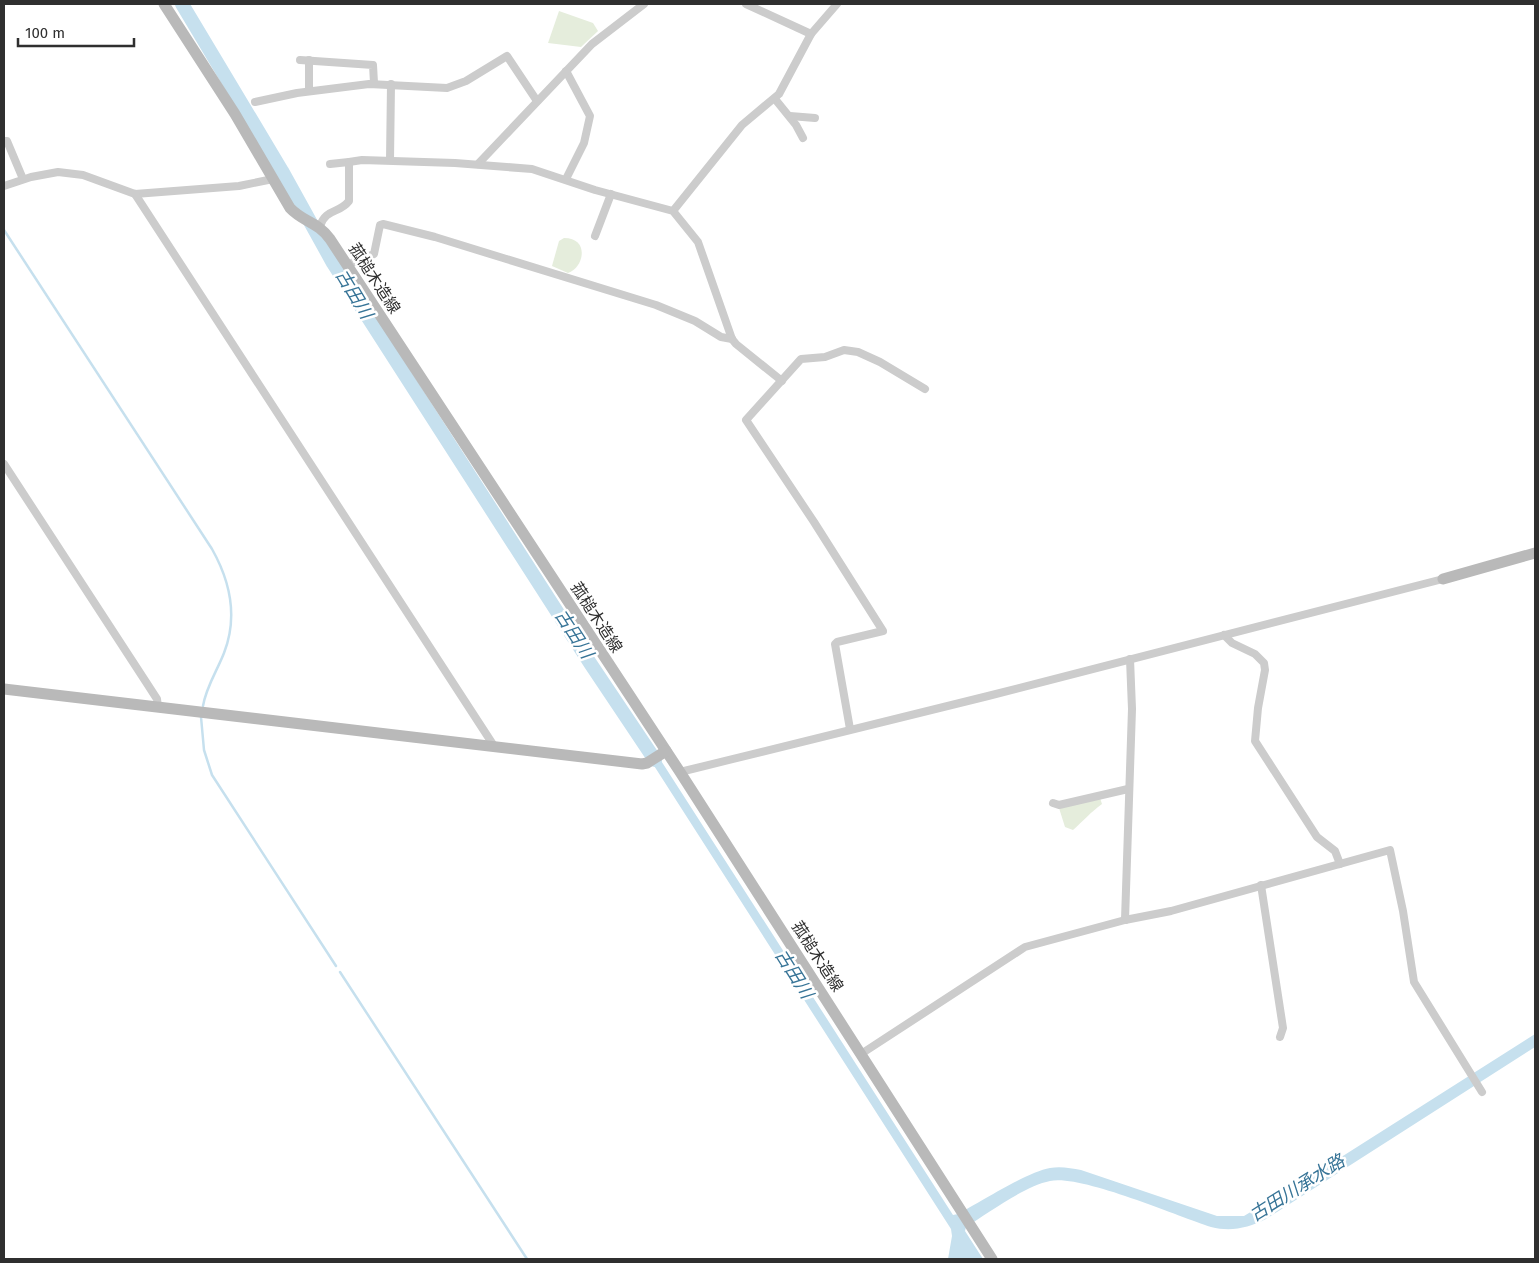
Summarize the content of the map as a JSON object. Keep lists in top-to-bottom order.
{
  "streets": {
    "main road": ["菰槌木造線"]
  },
  "water": ["古田川", "古田川承水路"],
  "scale_bar": "100 m"
}
